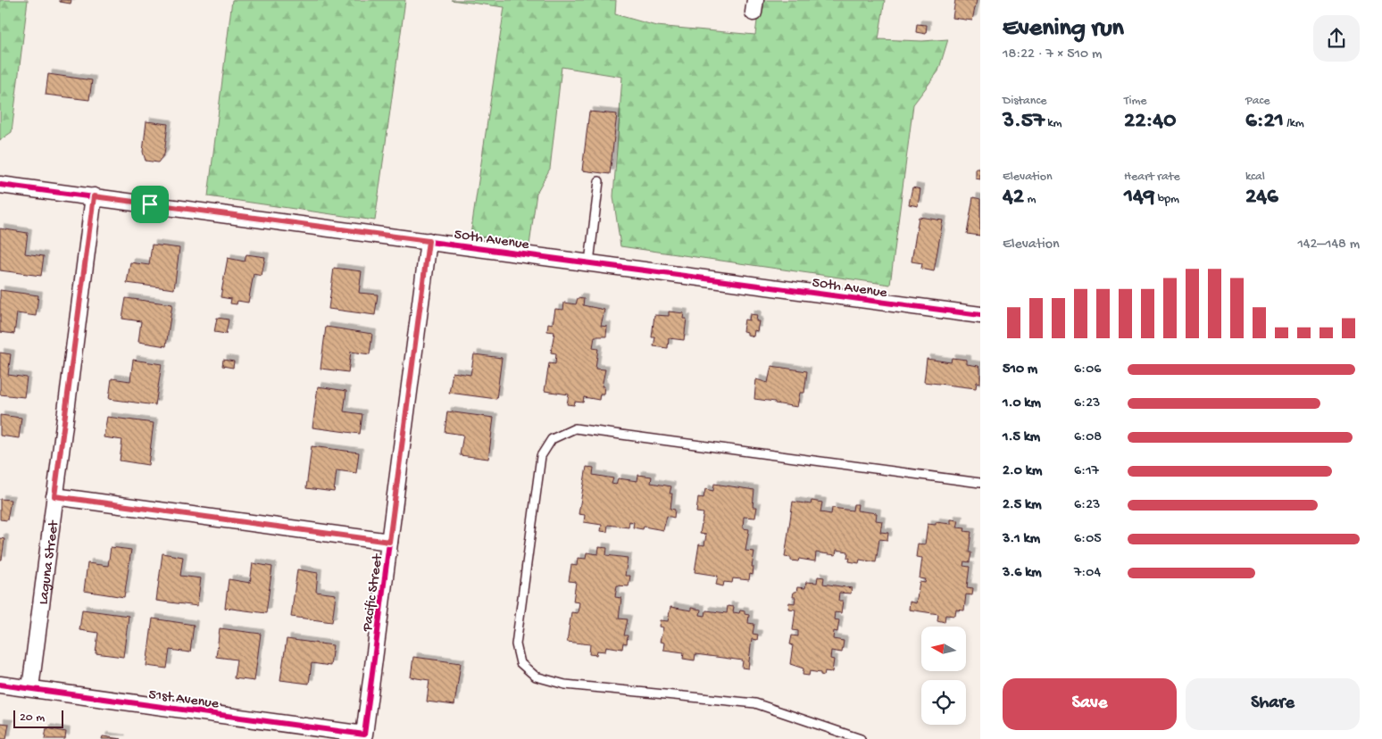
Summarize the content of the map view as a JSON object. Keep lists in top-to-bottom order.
{
  "streets": {
    "street": [
      "50th Avenue",
      "Laguna Street",
      "Pacific Street",
      "51st Avenue"
    ]
  },
  "crossings": [
    ["50th Avenue", "Laguna Street"],
    ["50th Avenue", "Pacific Street"],
    ["Laguna Street", "51st Avenue"],
    ["Pacific Street", "51st Avenue"]
  ],
  "scale_bar": "20 m",
  "north": "left",
  "page": {
    "heading": ["Evening run", "18:22 · 7 × 510 m"],
    "stats": [
      ["Distance", "3.57 km"],
      ["Time", "22:40"],
      ["Pace", "6:21 /km"],
      ["Elevation", "42 m"],
      ["Heart rate", "149 bpm"],
      ["kcal", "246"]
    ],
    "chart": ["Elevation", "142–148 m"],
    "list": [
      {
        "name": "510 m",
        "note": "6:06"
      },
      {
        "name": "1.0 km",
        "note": "6:23"
      },
      {
        "name": "1.5 km",
        "note": "6:08"
      },
      {
        "name": "2.0 km",
        "note": "6:17"
      },
      {
        "name": "2.5 km",
        "note": "6:23"
      },
      {
        "name": "3.1 km",
        "note": "6:05"
      },
      {
        "name": "3.6 km",
        "note": "7:04"
      }
    ],
    "buttons": ["Save", "Share"],
    "scale": "20 m"
  }
}
